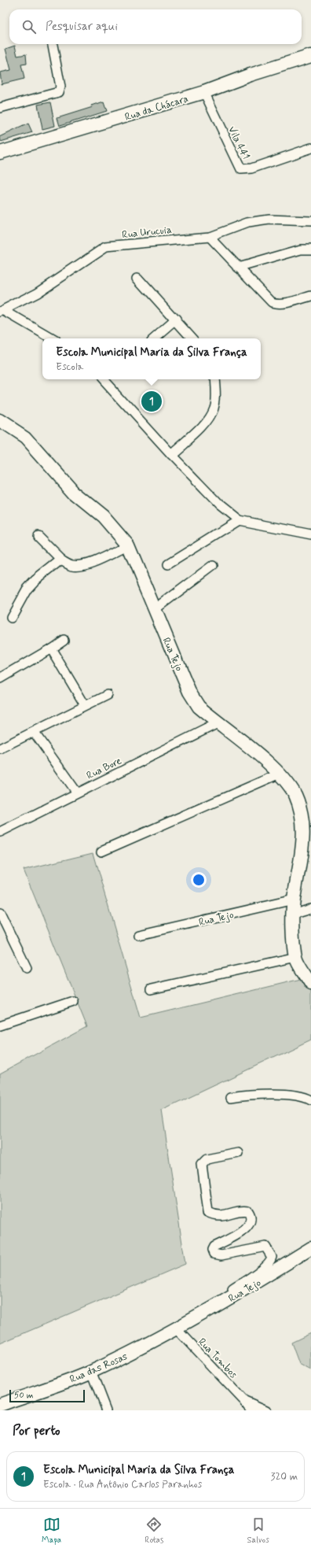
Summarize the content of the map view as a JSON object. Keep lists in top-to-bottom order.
{
  "streets": {
    "street": [
      "Rua da Chácara",
      "Vila 441",
      "Rua Urucuia",
      "Rua Tejo",
      "Rua Bore",
      "Rua Tombos",
      "Rua das Rosas"
    ]
  },
  "crossings": [
    ["Rua da Chácara", "Vila 441"],
    ["Rua Tejo", "Rua Bore"],
    ["Rua Tejo", "Rua Tombos"],
    ["Rua Tejo", "Rua das Rosas"],
    ["Rua Tombos", "Rua das Rosas"]
  ],
  "scale_bar": "50 m",
  "page": {
    "search": "Pesquisar aqui",
    "popup": ["Escola Municipal Maria da Silva França", "Escola"],
    "pins": "1",
    "scale": "50 m",
    "heading": "Por perto",
    "list": [
      {
        "mark": "1",
        "name": "Escola Municipal Maria da Silva França",
        "note": "Escola · Rua Antônio Carlos Paranhos",
        "value": "320 m"
      }
    ],
    "nav": ["Mapa", "Rotas", "Salvos"]
  }
}
